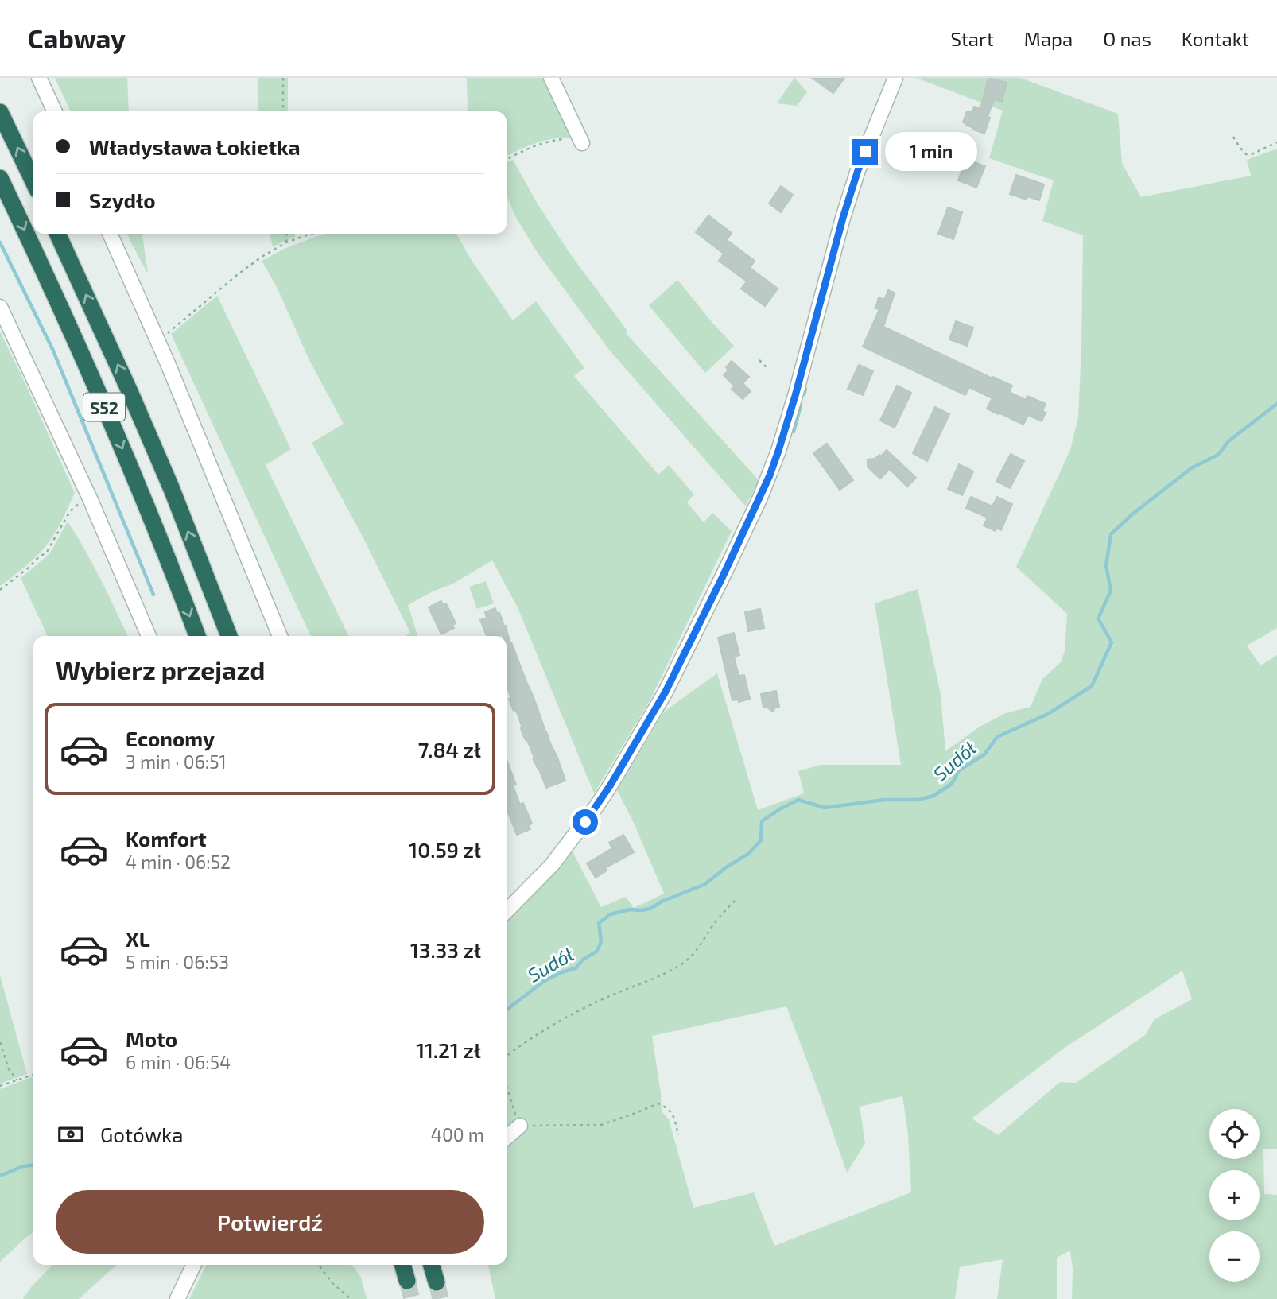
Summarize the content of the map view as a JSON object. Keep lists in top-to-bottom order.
{
  "streets": {
    "highway": ["S52"]
  },
  "water": ["Sudół"],
  "page": {
    "header": "Cabway",
    "nav": [
      "Start",
      "Mapa",
      "O nas",
      "Kontakt"
    ],
    "banner": ["Władysława Łokietka", "Szydło"],
    "bubble": "1 min",
    "heading": "Wybierz przejazd",
    "list": [
      {
        "name": "Economy",
        "note": "3 min · 06:51",
        "value": "7.84 zł"
      },
      {
        "name": "Komfort",
        "note": "4 min · 06:52",
        "value": "10.59 zł"
      },
      {
        "name": "XL",
        "note": "5 min · 06:53",
        "value": "13.33 zł"
      },
      {
        "name": "Moto",
        "note": "6 min · 06:54",
        "value": "11.21 zł"
      }
    ],
    "pay": ["Gotówka", "400 m"],
    "map_buttons": ["+", "−"],
    "buttons": "Potwierdź"
  }
}
